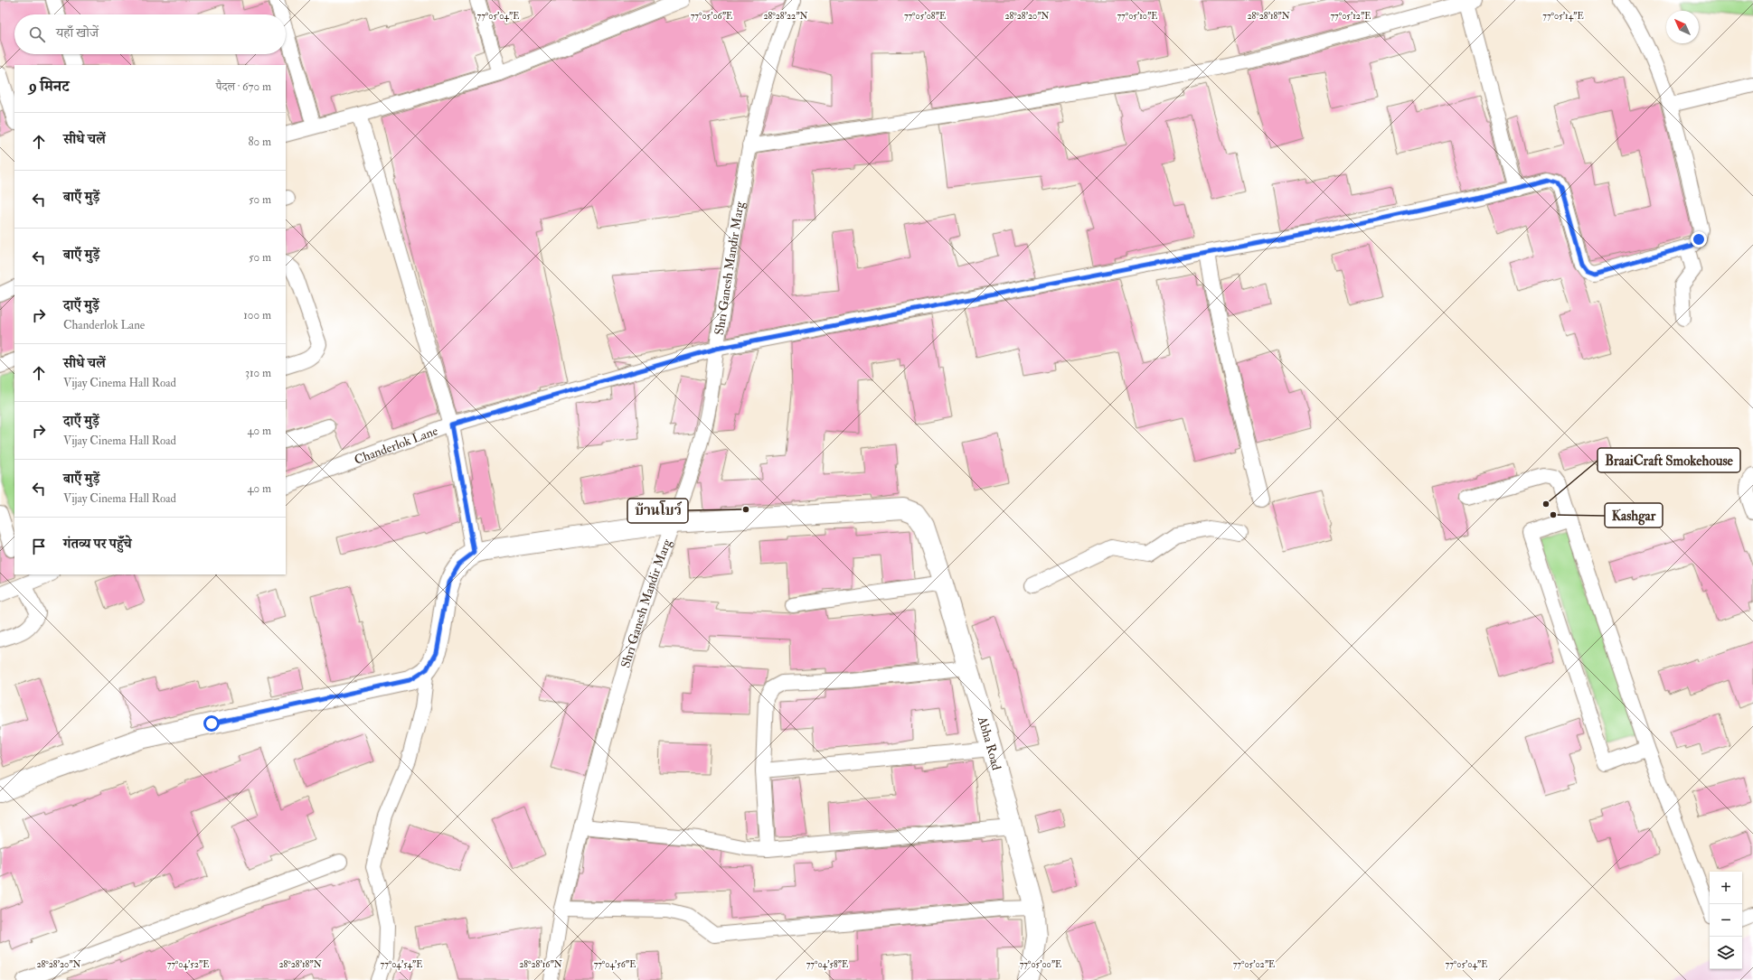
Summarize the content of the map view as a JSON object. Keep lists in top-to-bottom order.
{
  "streets": {
    "street": ["Shri Ganesh Mandir Marg", "Chanderlok Lane", "Abha Road"]
  },
  "crossings": [
    ["Shri Ganesh Mandir Marg", "Chanderlok Lane"],
    ["Shri Ganesh Mandir Marg", "Abha Road"]
  ],
  "places": ["BraaiCraft Smokehouse", "บ้านโบว์", "Kashgar"],
  "north": "top left",
  "page": {
    "search": "यहाँ खोजें",
    "heading": ["9 मिनट", "पैदल · 670 m"],
    "list": [
      ["सीधे चलें", "80 m"],
      ["बाएँ मुड़ें", "50 m"],
      ["बाएँ मुड़ें", "50 m"],
      ["दाएँ मुड़ें", "Chanderlok Lane", "100 m"],
      ["सीधे चलें", "Vijay Cinema Hall Road", "310 m"],
      ["दाएँ मुड़ें", "Vijay Cinema Hall Road", "40 m"],
      ["बाएँ मुड़ें", "Vijay Cinema Hall Road", "40 m"],
      "गंतव्य पर पहुँचे"
    ],
    "map_buttons": ["+", "−"]
  },
  "coordinates": [
    "77°05'04\"E",
    "77°05'06\"E",
    "77°05'08\"E",
    "77°05'10\"E",
    "77°05'12\"E",
    "77°05'14\"E",
    "28°28'22\"N",
    "28°28'20\"N",
    "28°28'18\"N",
    "77°04'52\"E",
    "77°04'54\"E",
    "28°28'16\"N",
    "77°04'56\"E",
    "77°04'58\"E",
    "77°05'00\"E",
    "77°05'02\"E"
  ]
}
